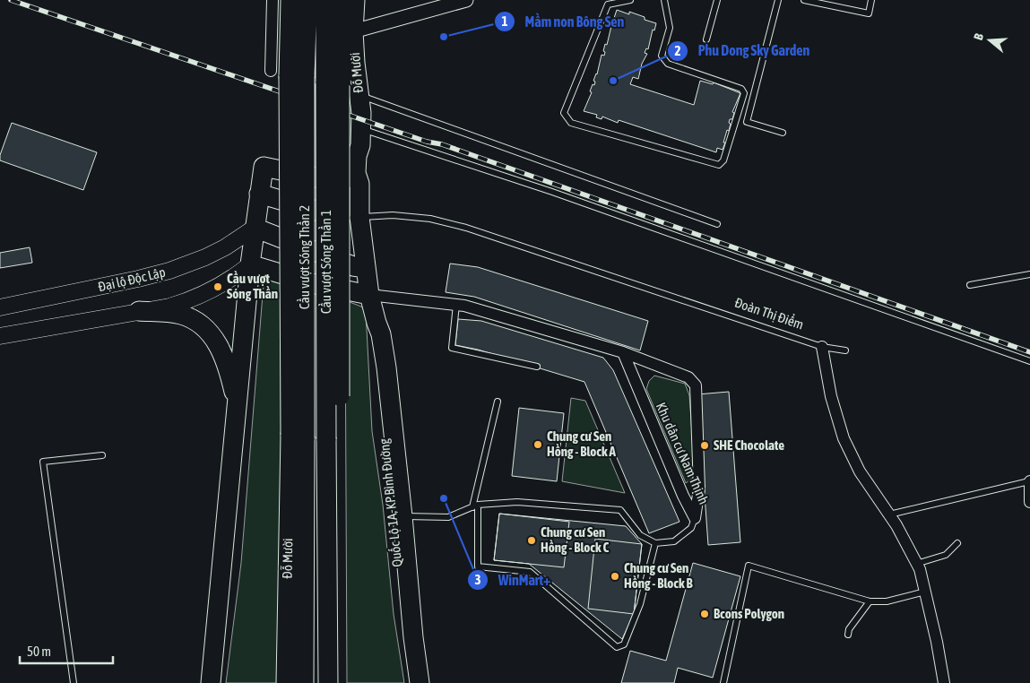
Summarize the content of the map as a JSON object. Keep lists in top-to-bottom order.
{
  "streets": {
    "highway": [
      "Đỗ Mười",
      "Cầu vượt Sóng Thần 2",
      "Cầu vượt Sóng Thần 1",
      "Quốc Lộ 1A, KP.Bình Đường"
    ],
    "main road": ["Đại lộ Độc Lập"],
    "street": ["Khu dân cư Nam Thịnh"],
    "lane": ["Đoàn Thị Điểm"]
  },
  "crossings": [
    ["Đỗ Mười", "Cầu vượt Sóng Thần 2"],
    ["Đỗ Mười", "Cầu vượt Sóng Thần 1"],
    ["Đỗ Mười", "Đoàn Thị Điểm"],
    ["Đỗ Mười", "Khu dân cư Nam Thịnh"],
    ["Đỗ Mười", "Quốc Lộ 1A, KP.Bình Đường"]
  ],
  "places": [
    "Mầm non Bông Sen",
    "Phu Dong Sky Garden",
    "Cầu vượt Sóng Thần",
    "Chung cư Sen Hồng - Block A",
    "SHE Chocolate",
    "WinMart+",
    "Chung cư Sen Hồng - Block C",
    "Chung cư Sen Hồng - Block B",
    "Bcons Polygon"
  ],
  "scale_bar": "50 m",
  "north": "left"
}
